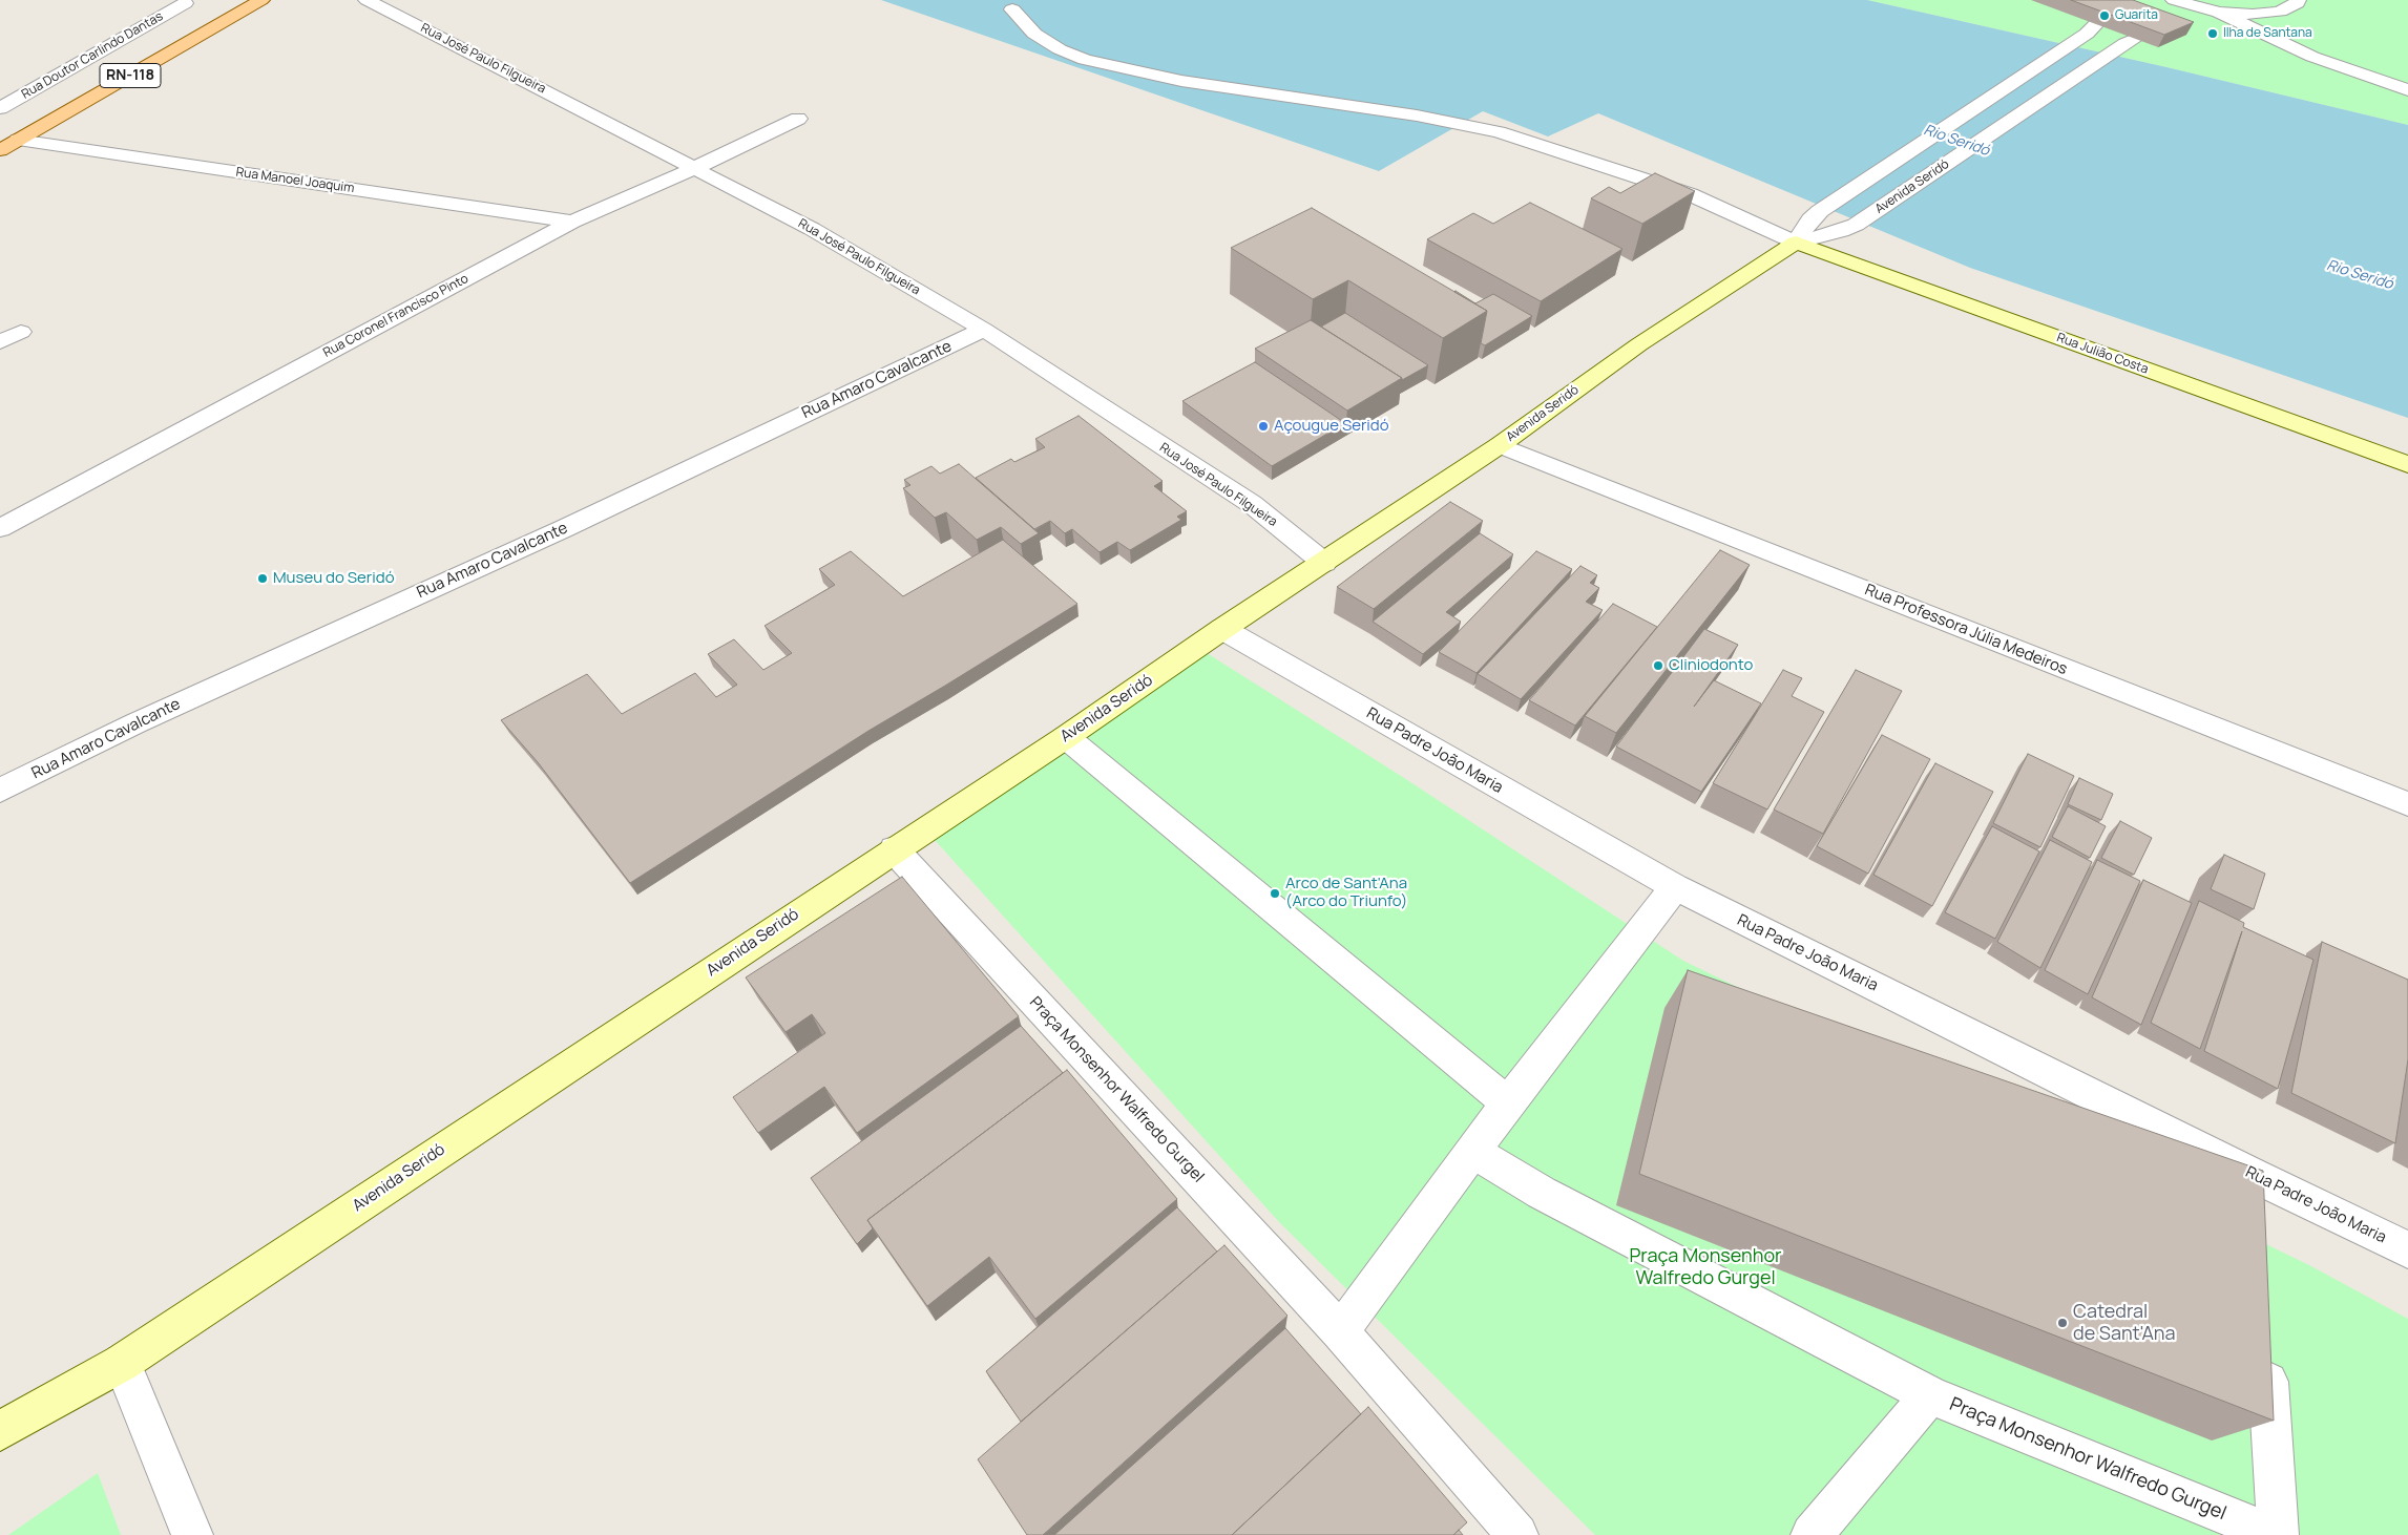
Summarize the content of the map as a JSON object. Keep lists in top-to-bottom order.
{
  "streets": {
    "main road": ["RN-118", "Avenida Seridó", "Rua Julião Costa"],
    "street": [
      "Rua Doutor Carlindo Dantas",
      "Rua José Paulo Filgueira",
      "Rua Manoel Joaquim",
      "Rua Coronel Francisco Pinto",
      "Rua Amaro Cavalcante",
      "Rua Professora Júlia Medeiros",
      "Rua Padre João Maria",
      "Praça Monsenhor Walfredo Gurgel"
    ]
  },
  "crossings": [
    ["Rua José Paulo Filgueira", "Avenida Seridó"],
    ["Rua José Paulo Filgueira", "Rua Coronel Francisco Pinto"],
    ["Rua José Paulo Filgueira", "Rua Amaro Cavalcante"],
    ["RN-118", "Rua Manoel Joaquim"],
    ["Rua Manoel Joaquim", "Rua Coronel Francisco Pinto"],
    ["Avenida Seridó", "Rua Julião Costa"],
    ["Avenida Seridó", "Rua Professora Júlia Medeiros"],
    ["Avenida Seridó", "Rua Padre João Maria"],
    ["Avenida Seridó", "Praça Monsenhor Walfredo Gurgel"]
  ],
  "water": ["Rio Seridó"],
  "parks": ["Praça Monsenhor Walfredo Gurgel"],
  "places": [
    "Guarita",
    "Ilha de Santana",
    "Açougue Seridó",
    "Museu do Seridó",
    "Cliniodonto",
    "Arco de Sant'Ana (Arco do Triunfo)",
    "Catedral de Sant'Ana"
  ]
}
